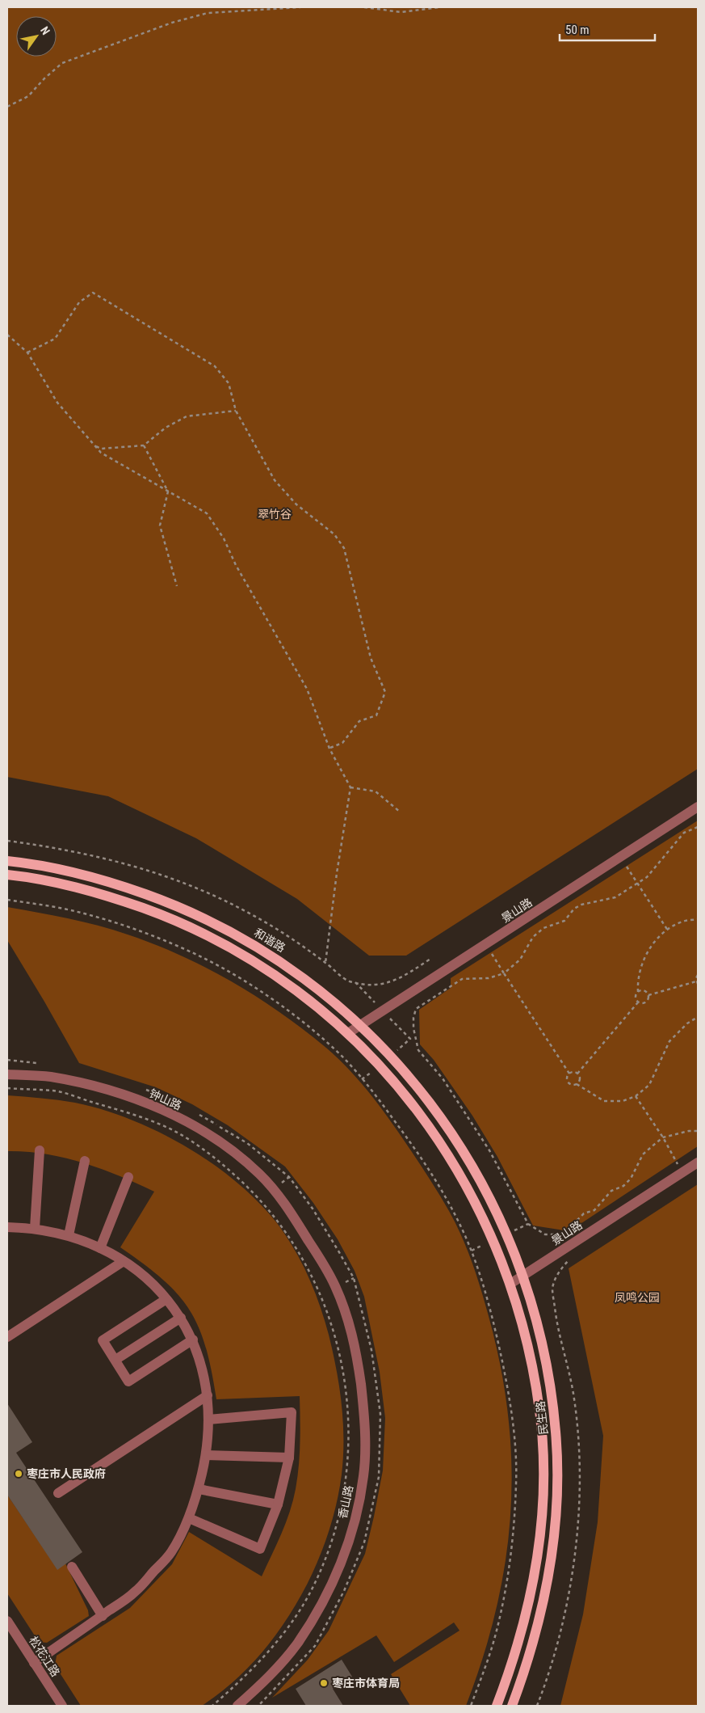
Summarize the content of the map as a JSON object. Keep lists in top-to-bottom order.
{
  "streets": {
    "main road": ["和谐路", "民生路"],
    "street": [
      "景山路",
      "钟山路",
      "香山路",
      "松花江路"
    ]
  },
  "crossings": [
    ["景山路", "和谐路"],
    ["景山路", "民生路"],
    ["和谐路", "民生路"],
    ["钟山路", "香山路"]
  ],
  "parks": ["翠竹谷", "凤鸣公园"],
  "places": ["枣庄市人民政府", "枣庄市体育局"],
  "scale_bar": "50 m",
  "north": "top right"
}
